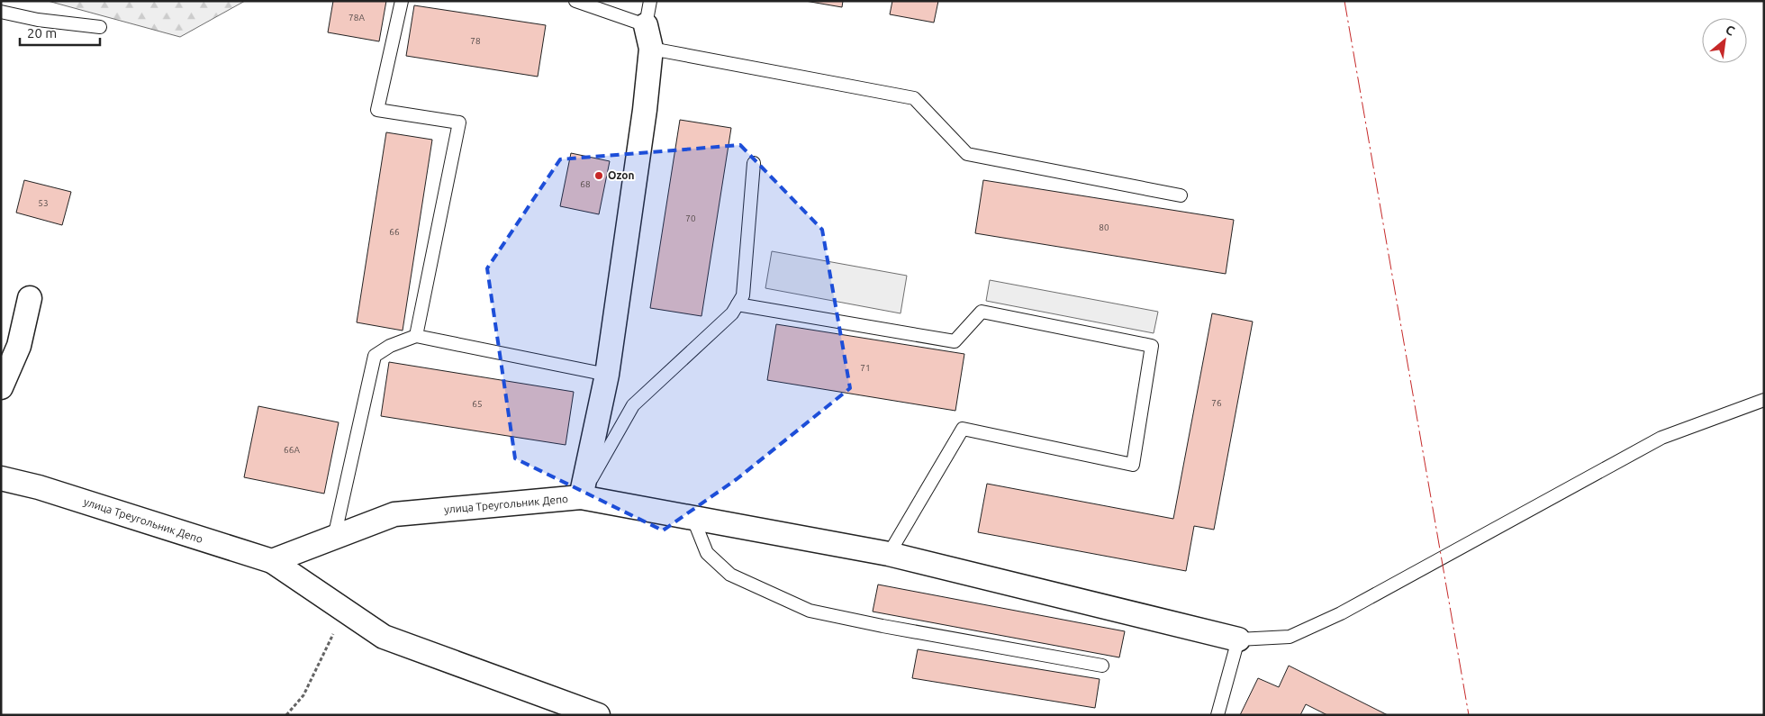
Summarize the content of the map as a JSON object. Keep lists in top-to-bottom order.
{
  "streets": {
    "street": ["улица Треугольник Депо"]
  },
  "places": ["Ozon"],
  "house_numbers": [
    "78А",
    "78",
    "68",
    "53",
    "70",
    "80",
    "66",
    "71",
    "76",
    "65",
    "66А"
  ],
  "scale_bar": "20 m",
  "north": "top right"
}
